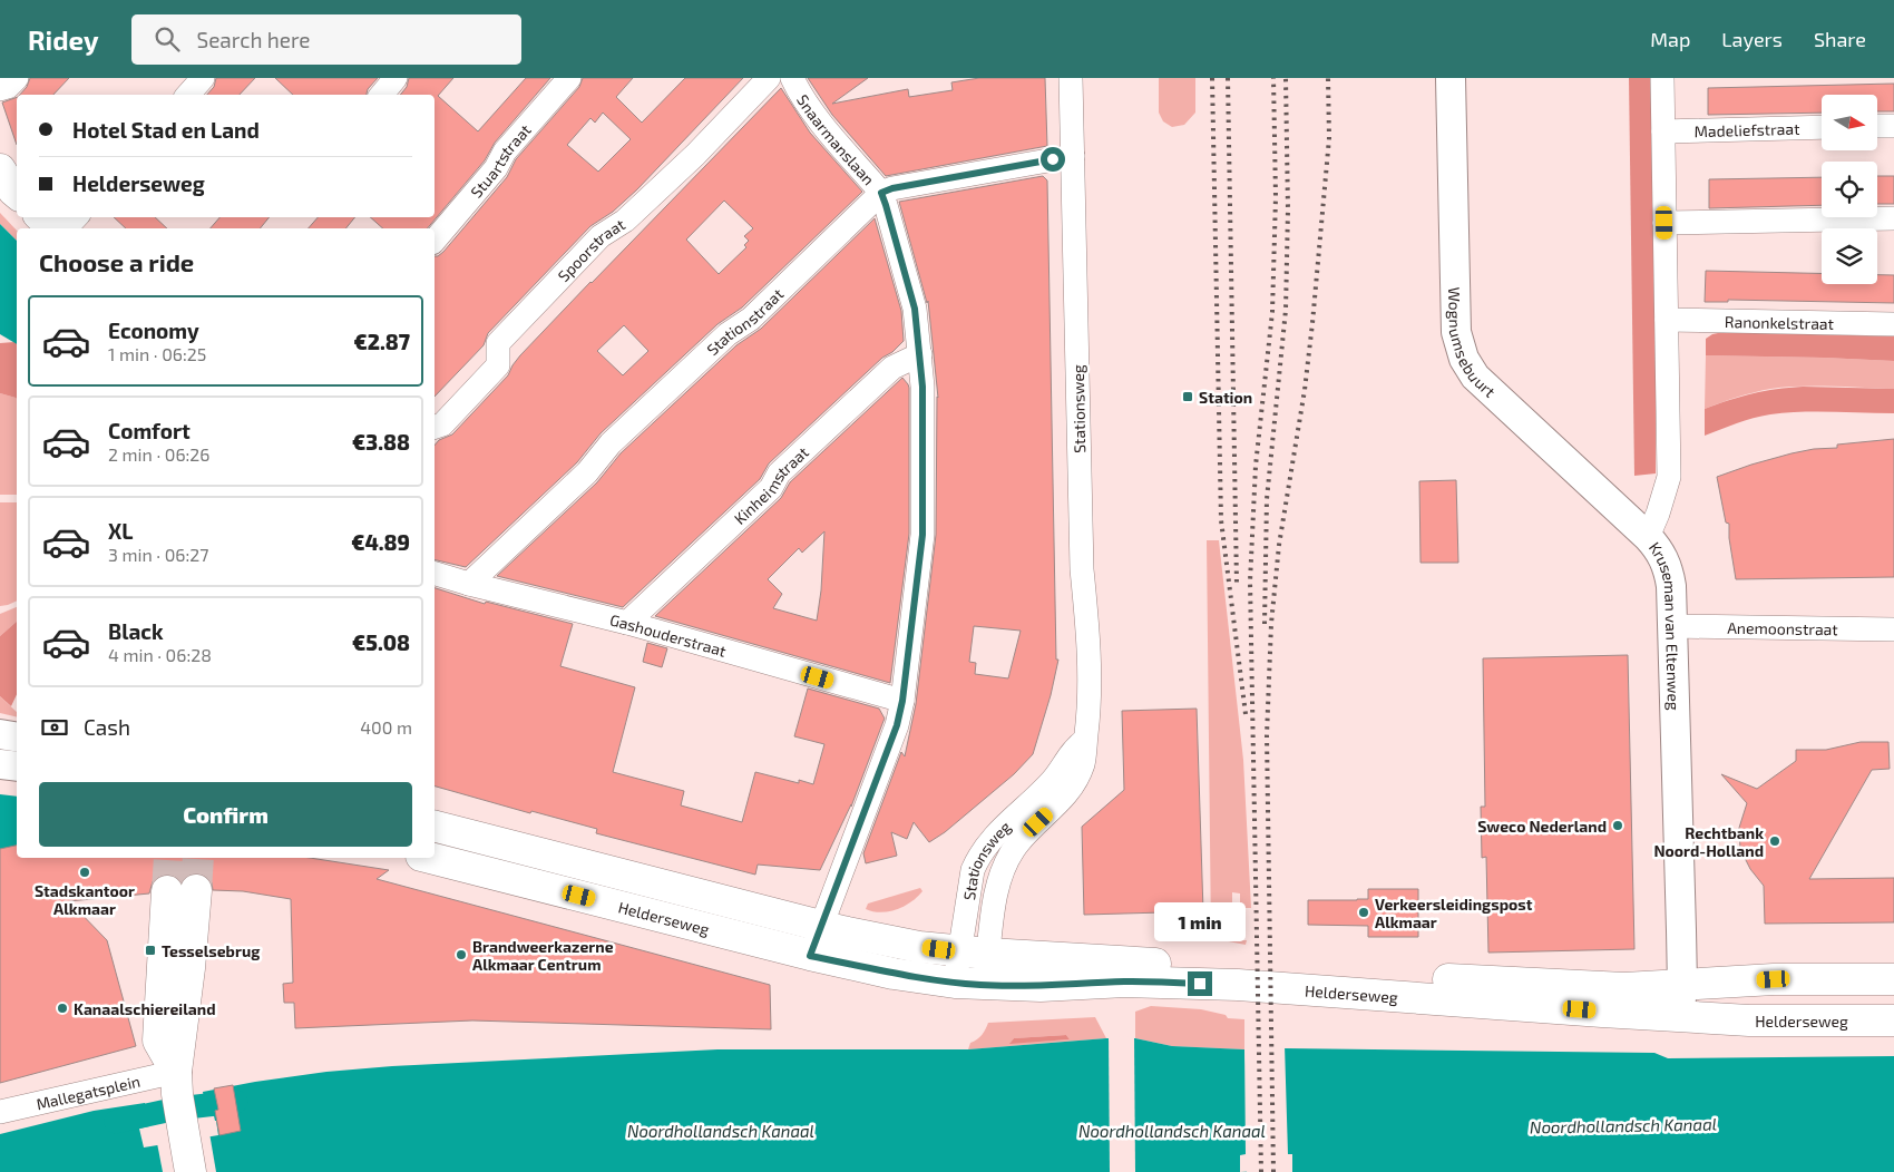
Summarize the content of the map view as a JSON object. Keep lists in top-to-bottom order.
{
  "streets": {
    "main road": ["Helderseweg"],
    "street": [
      "Madeliefstraat",
      "Snaarmanslaan",
      "Stuartstraat",
      "Spoorstraat",
      "Stationstraat",
      "Ranonkelstraat",
      "Wognumsebuurt",
      "Stationsweg",
      "Kinheimstraat",
      "Kruseman van Eltenweg",
      "Anemoonstraat",
      "Gashouderstraat",
      "Mallegatsplein"
    ]
  },
  "crossings": [
    ["Madeliefstraat", "Kruseman van Eltenweg"],
    ["Snaarmanslaan", "Stationstraat"],
    ["Snaarmanslaan", "Kinheimstraat"],
    ["Snaarmanslaan", "Gashouderstraat"],
    ["Snaarmanslaan", "Helderseweg"],
    ["Stationstraat", "Stationsweg"],
    ["Stationstraat", "Gashouderstraat"],
    ["Ranonkelstraat", "Kruseman van Eltenweg"],
    ["Wognumsebuurt", "Kruseman van Eltenweg"],
    ["Stationsweg", "Helderseweg"],
    ["Kinheimstraat", "Gashouderstraat"],
    ["Kruseman van Eltenweg", "Anemoonstraat"],
    ["Kruseman van Eltenweg", "Helderseweg"]
  ],
  "water": ["Noordhollandsch Kanaal"],
  "places": {
    "transit": ["Station", "Tesselsebrug"],
    "other": [
      "Sweco Nederland",
      "Rechtbank Noord-Holland",
      "Stadskantoor Alkmaar",
      "Verkeersleidingspost Alkmaar",
      "Brandweerkazerne Alkmaar Centrum",
      "Kanaalschiereiland"
    ]
  },
  "north": "right",
  "page": {
    "header": "Ridey",
    "search": "Search here",
    "nav": ["Map", "Layers", "Share"],
    "banner": ["Hotel Stad en Land", "Helderseweg"],
    "heading": "Choose a ride",
    "list": [
      {
        "name": "Economy",
        "note": "1 min · 06:25",
        "value": "€2.87"
      },
      {
        "name": "Comfort",
        "note": "2 min · 06:26",
        "value": "€3.88"
      },
      {
        "name": "XL",
        "note": "3 min · 06:27",
        "value": "€4.89"
      },
      {
        "name": "Black",
        "note": "4 min · 06:28",
        "value": "€5.08"
      }
    ],
    "pay": ["Cash", "400 m"],
    "buttons": "Confirm",
    "bubble": "1 min"
  }
}
